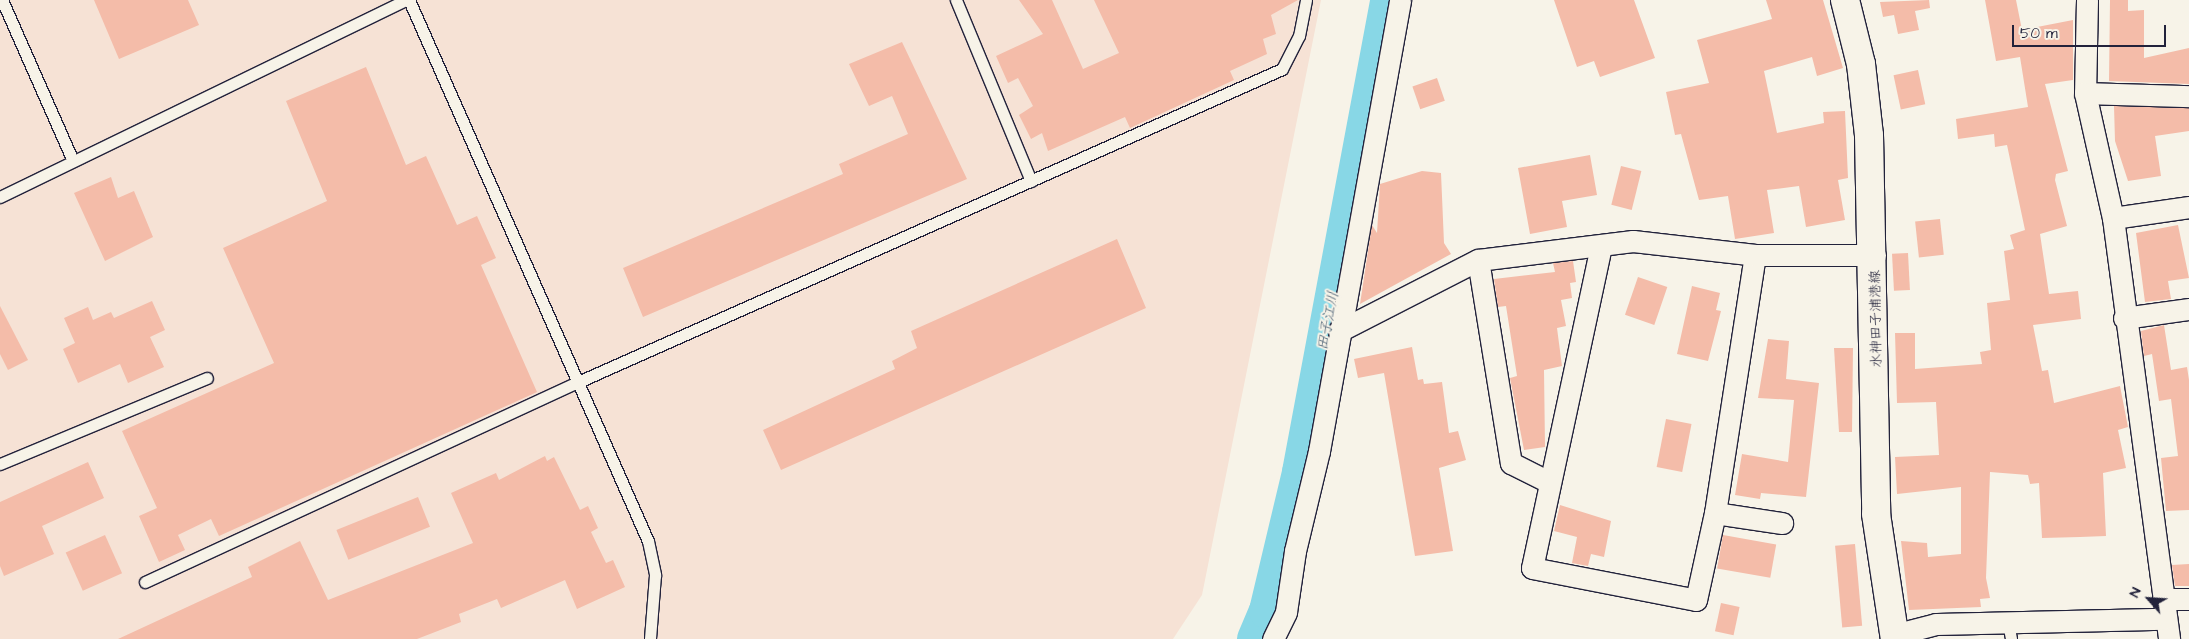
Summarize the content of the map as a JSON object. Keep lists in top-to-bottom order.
{
  "streets": {
    "main road": ["水神田子浦港線"]
  },
  "water": ["田子江川"],
  "scale_bar": "50 m",
  "north": "top left"
}
